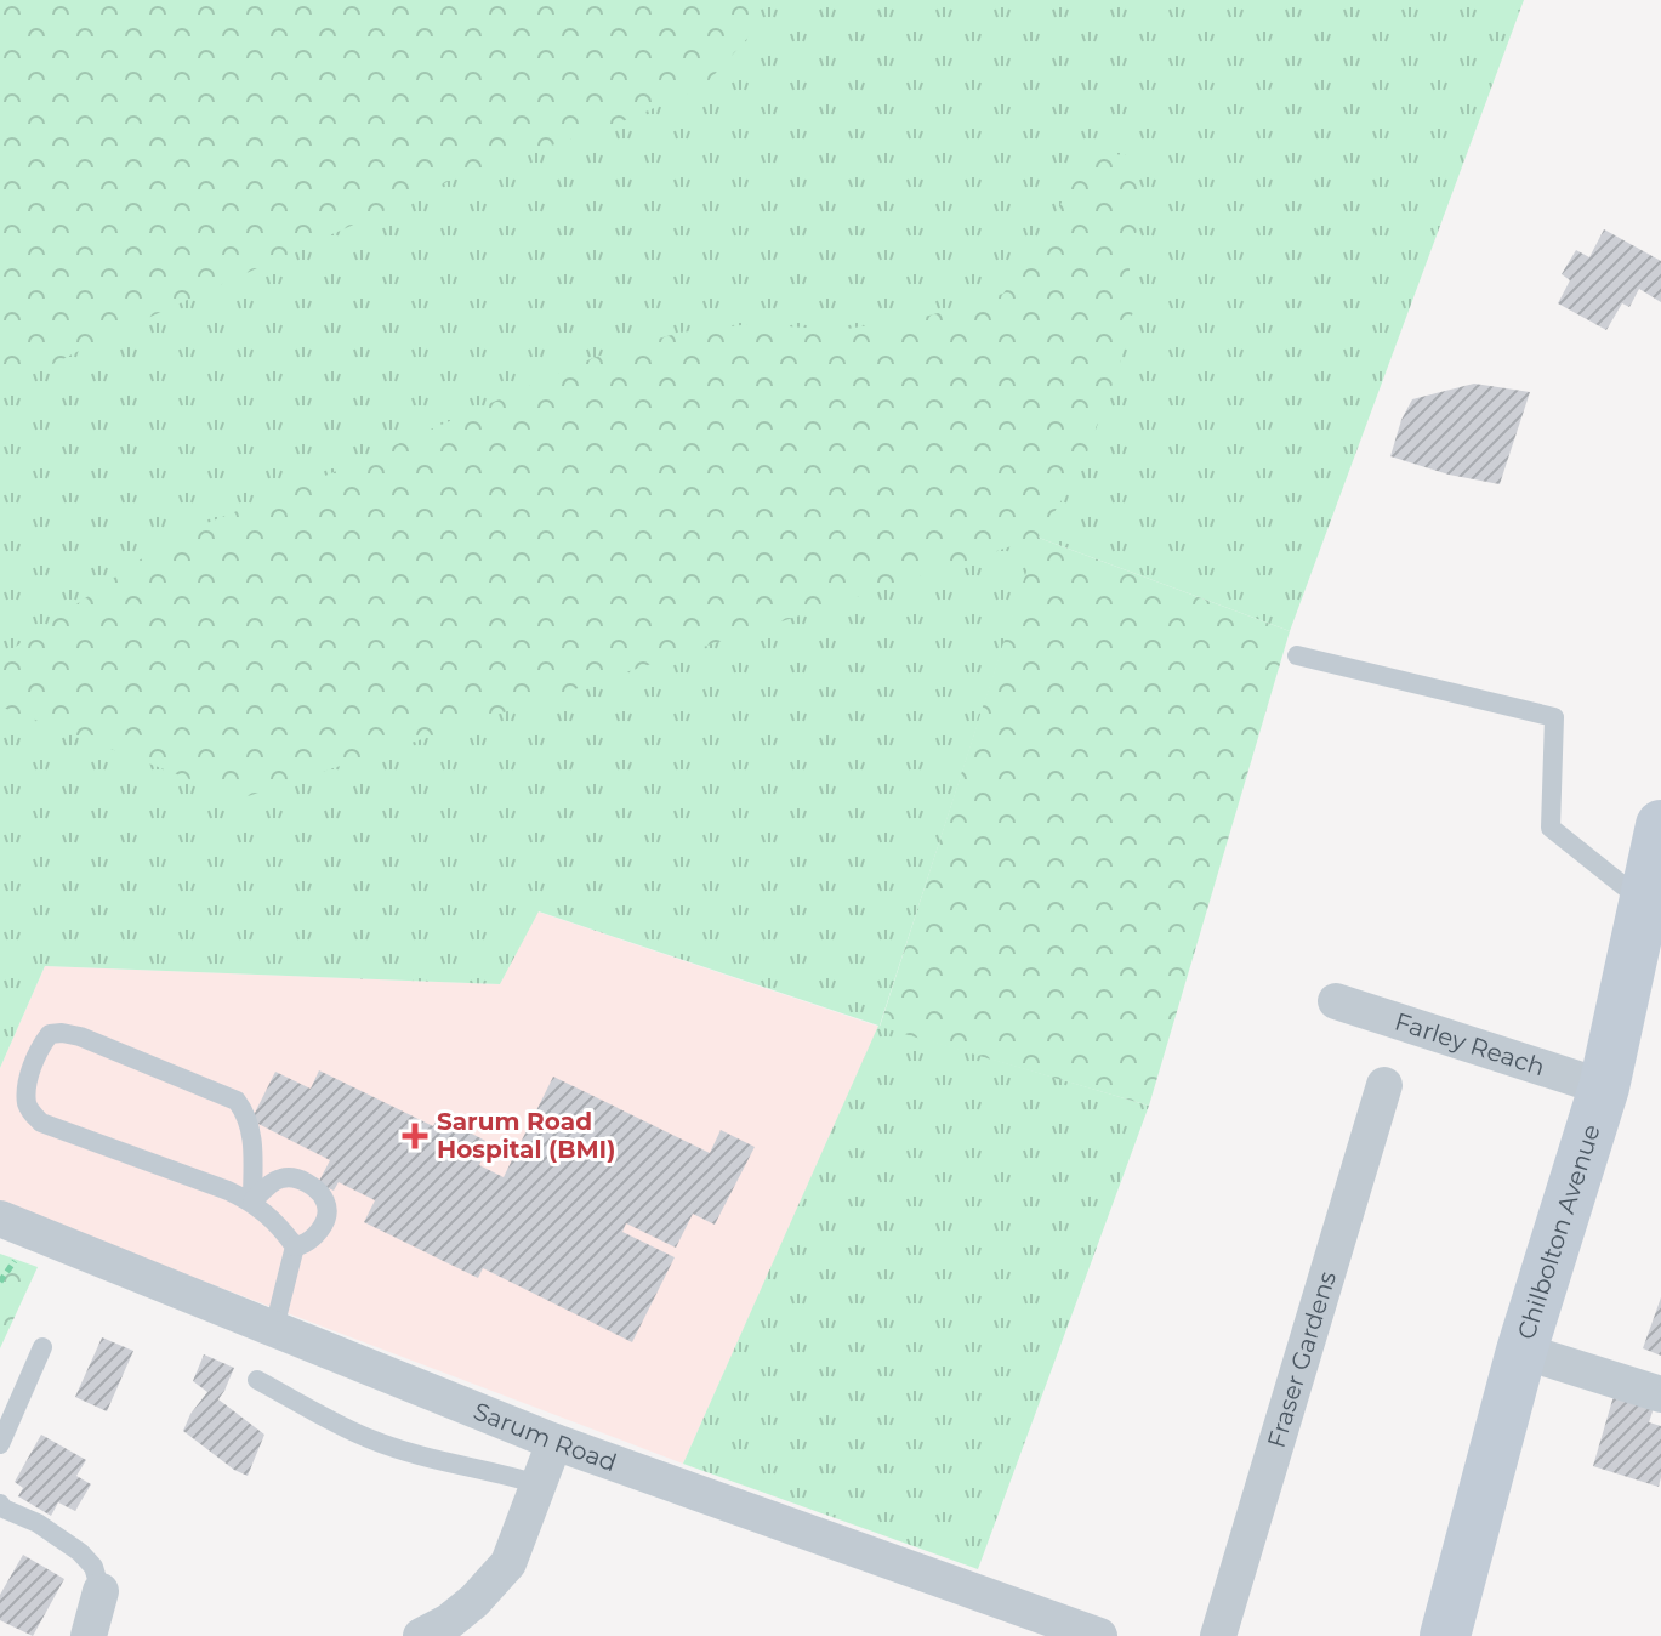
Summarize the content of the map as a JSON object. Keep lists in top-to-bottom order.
{
  "streets": {
    "main road": ["Chilbolton Avenue"],
    "street": ["Farley Reach", "Fraser Gardens", "Sarum Road"]
  },
  "crossings": [
    ["Farley Reach", "Chilbolton Avenue"]
  ],
  "places": {
    "health": ["Sarum Road Hospital (BMI)"]
  }
}
